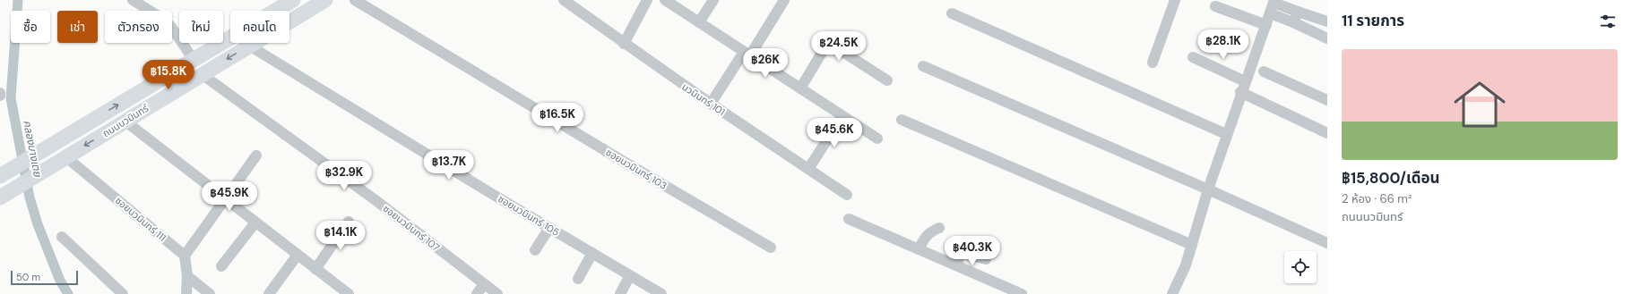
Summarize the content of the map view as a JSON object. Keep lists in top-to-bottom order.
{
  "streets": {
    "main road": ["ถนนนวมินทร์"],
    "street": [
      "นวมินทร์ 101",
      "ซอยนวมินทร์ 103",
      "ซอยนวมินทร์ 105",
      "ซอยนวมินทร์ 111",
      "ซอยนวมินทร์ 107"
    ]
  },
  "crossings": [
    ["ถนนนวมินทร์", "ซอยนวมินทร์ 105"],
    ["ถนนนวมินทร์", "ซอยนวมินทร์ 111"],
    ["ถนนนวมินทร์", "ซอยนวมินทร์ 107"]
  ],
  "water": ["คลองบางเตย"],
  "scale_bar": "50 m",
  "page": {
    "heading": "11 รายการ",
    "chip": [
      "ซื้อ",
      "เช่า",
      "ตัวกรอง",
      "ใหม่",
      "คอนโด"
    ],
    "price": [
      "฿28.1K",
      "฿24.5K",
      "฿26K",
      "฿15.8K",
      "฿16.5K",
      "฿45.6K",
      "฿13.7K",
      "฿32.9K",
      "฿45.9K",
      "฿14.1K",
      "฿40.3K"
    ],
    "list": [
      {
        "name": "฿15,800/เดือน",
        "note": "2 ห้อง · 66 m² · ถนนนวมินทร์"
      }
    ],
    "scale": "50 m"
  }
}
